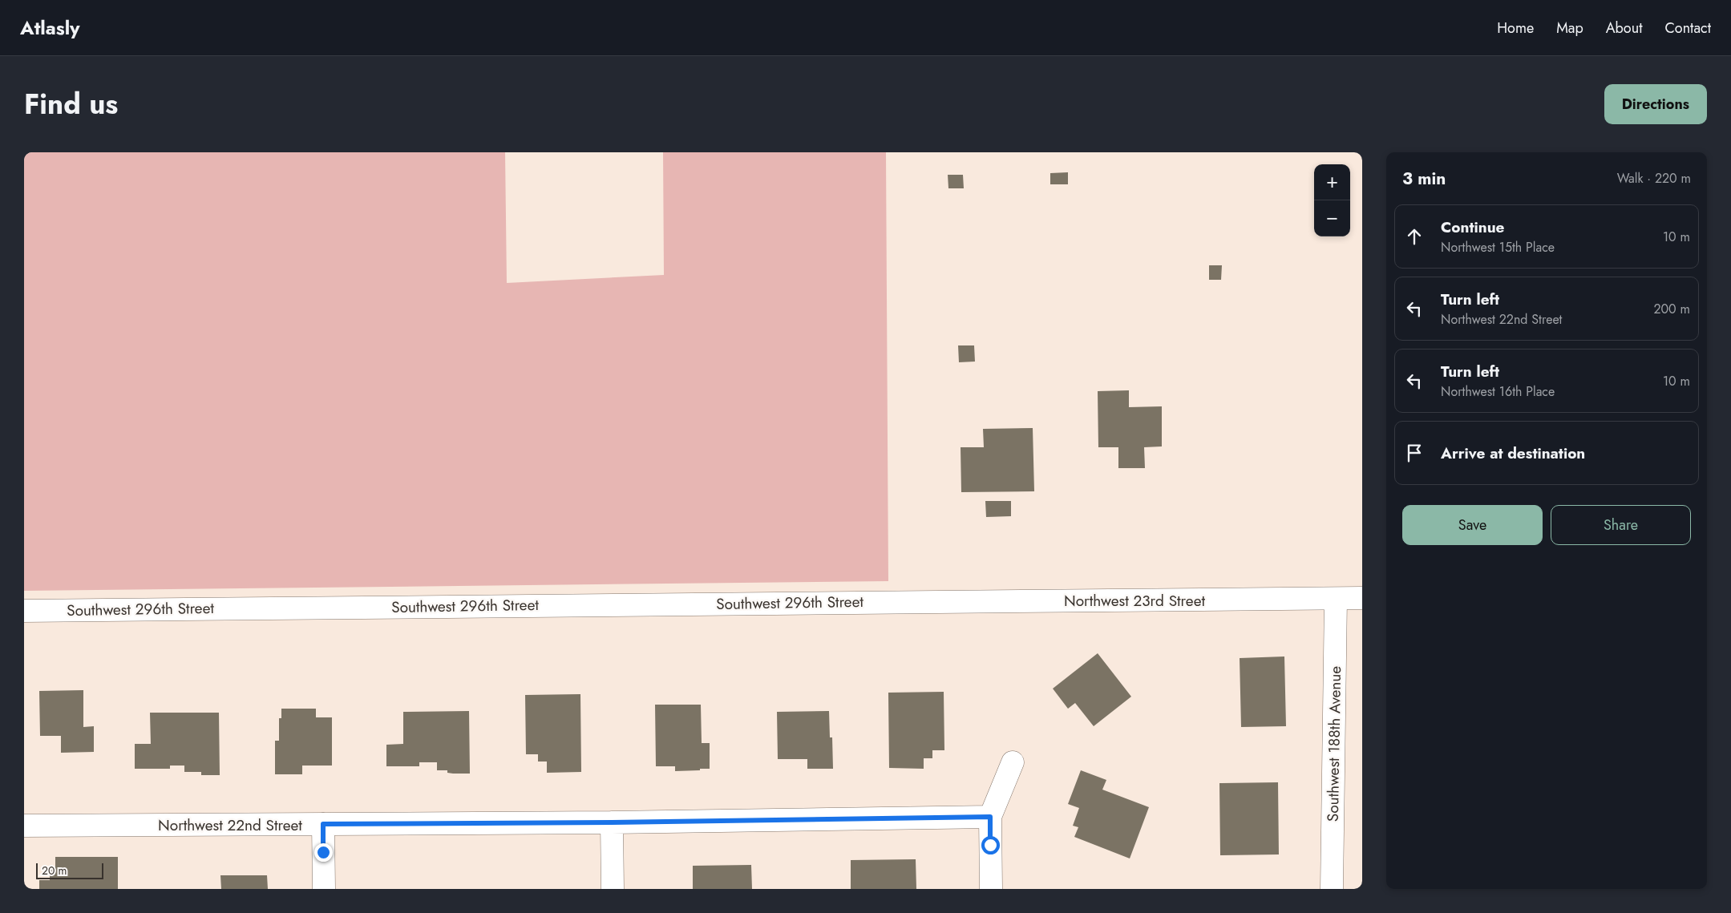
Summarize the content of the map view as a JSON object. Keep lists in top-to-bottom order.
{
  "streets": {
    "street": [
      "Northwest 23rd Street",
      "Southwest 296th Street",
      "Southwest 188th Avenue",
      "Northwest 22nd Street"
    ]
  },
  "crossings": [
    ["Northwest 23rd Street", "Southwest 296th Street"],
    ["Northwest 23rd Street", "Southwest 188th Avenue"]
  ],
  "scale_bar": "20 m",
  "page": {
    "header": "Atlasly",
    "nav": [
      "Home",
      "Map",
      "About",
      "Contact"
    ],
    "title": "Find us",
    "buttons": [
      "Directions",
      ["Save", "Share"]
    ],
    "heading": ["3 min", "Walk · 220 m"],
    "map_buttons": ["+", "−"],
    "list": [
      ["Continue", "Northwest 15th Place", "10 m"],
      ["Turn left", "Northwest 22nd Street", "200 m"],
      ["Turn left", "Northwest 16th Place", "10 m"],
      "Arrive at destination"
    ],
    "scale": "20 m"
  }
}
